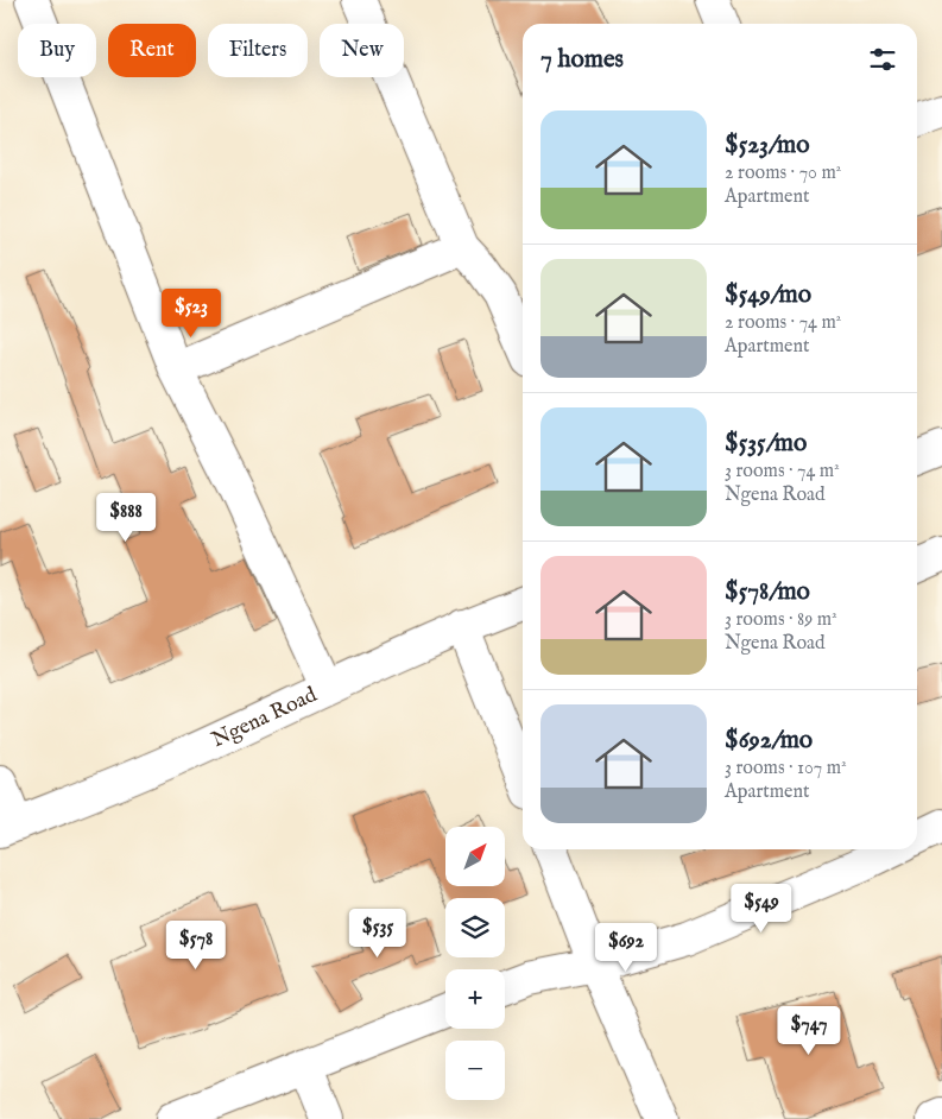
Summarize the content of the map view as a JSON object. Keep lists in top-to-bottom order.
{
  "streets": {
    "street": ["Ngena Road"]
  },
  "north": "top right",
  "page": {
    "chip": [
      "Buy",
      "Rent",
      "Filters",
      "New"
    ],
    "heading": "7 homes",
    "list": [
      {
        "name": "$523/mo",
        "note": "2 rooms · 70 m² · Apartment"
      },
      {
        "name": "$549/mo",
        "note": "2 rooms · 74 m² · Apartment"
      },
      {
        "name": "$535/mo",
        "note": "3 rooms · 74 m² · Ngena Road"
      },
      {
        "name": "$578/mo",
        "note": "3 rooms · 89 m² · Ngena Road"
      },
      {
        "name": "$692/mo",
        "note": "3 rooms · 107 m² · Apartment"
      }
    ],
    "price": [
      "$523",
      "$888",
      "$549",
      "$535",
      "$578",
      "$692",
      "$747"
    ],
    "map_buttons": ["+", "−"]
  }
}
